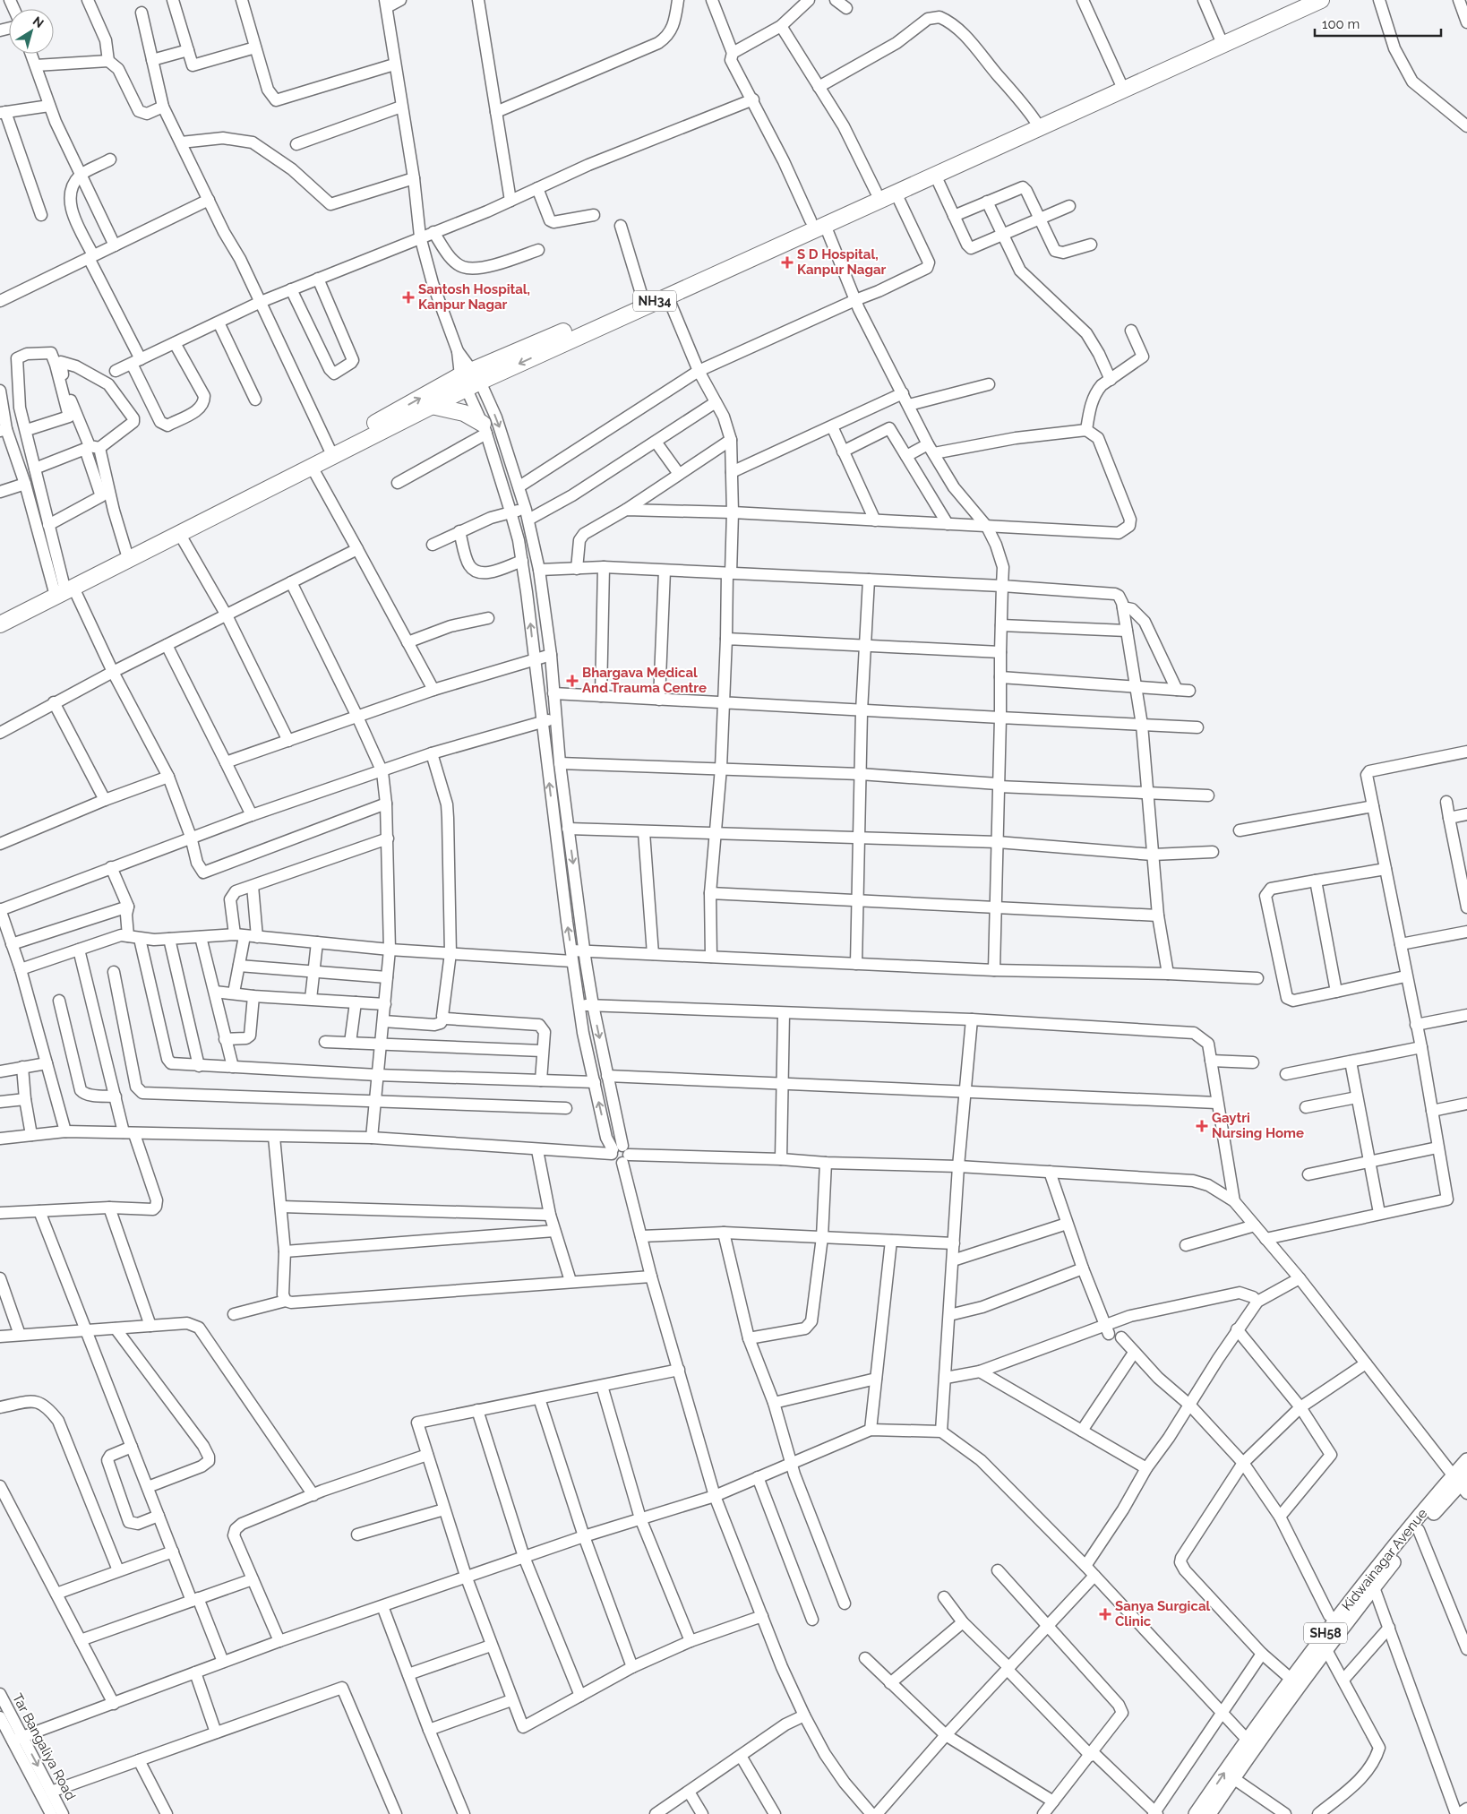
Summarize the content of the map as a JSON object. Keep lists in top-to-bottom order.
{
  "streets": {
    "highway": ["NH34"],
    "main road": ["Kidwainagar Avenue", "SH58"],
    "street": ["Tar Bangaliya Road"]
  },
  "places": {
    "health": [
      "S D Hospital, Kanpur Nagar",
      "Santosh Hospital, Kanpur Nagar",
      "Bhargava Medical And Trauma Centre",
      "Gaytri Nursing Home",
      "Sanya Surgical Clinic"
    ]
  },
  "scale_bar": "100 m",
  "north": "top right"
}
